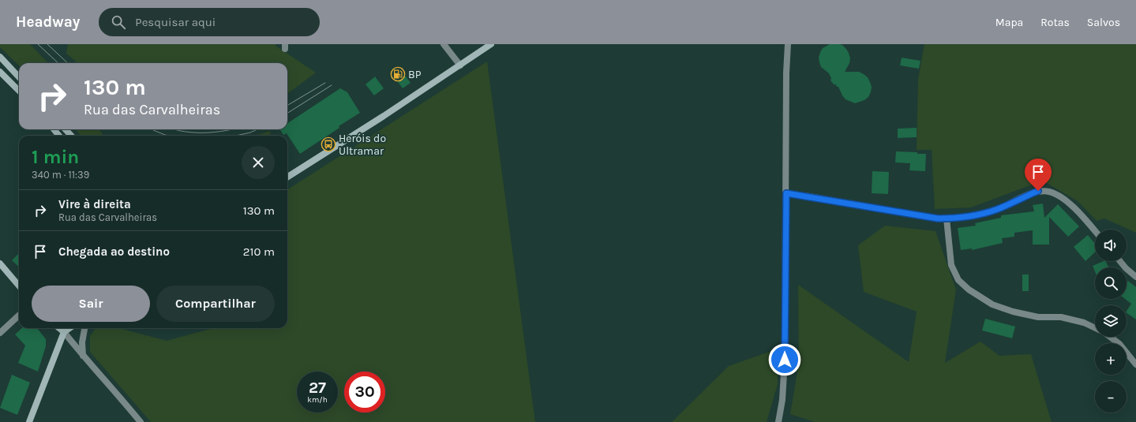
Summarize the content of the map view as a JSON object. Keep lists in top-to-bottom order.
{
  "places": {
    "fuel station": ["BP"],
    "bus stop": ["Heróis do Ultramar"]
  },
  "page": {
    "header": "Headway",
    "search": "Pesquisar aqui",
    "nav": ["Mapa", "Rotas", "Salvos"],
    "turn": ["130 m", "Rua das Carvalheiras"],
    "heading": ["1 min", "340 m · 11:39"],
    "list": [
      {
        "name": "Vire à direita",
        "note": "Rua das Carvalheiras",
        "value": "130 m"
      },
      {
        "name": "Chegada ao destino",
        "value": "210 m"
      }
    ],
    "map_buttons": ["+", "−"],
    "buttons": ["Sair", "Compartilhar"],
    "speed": "27 km/h",
    "limit": "30"
  }
}
